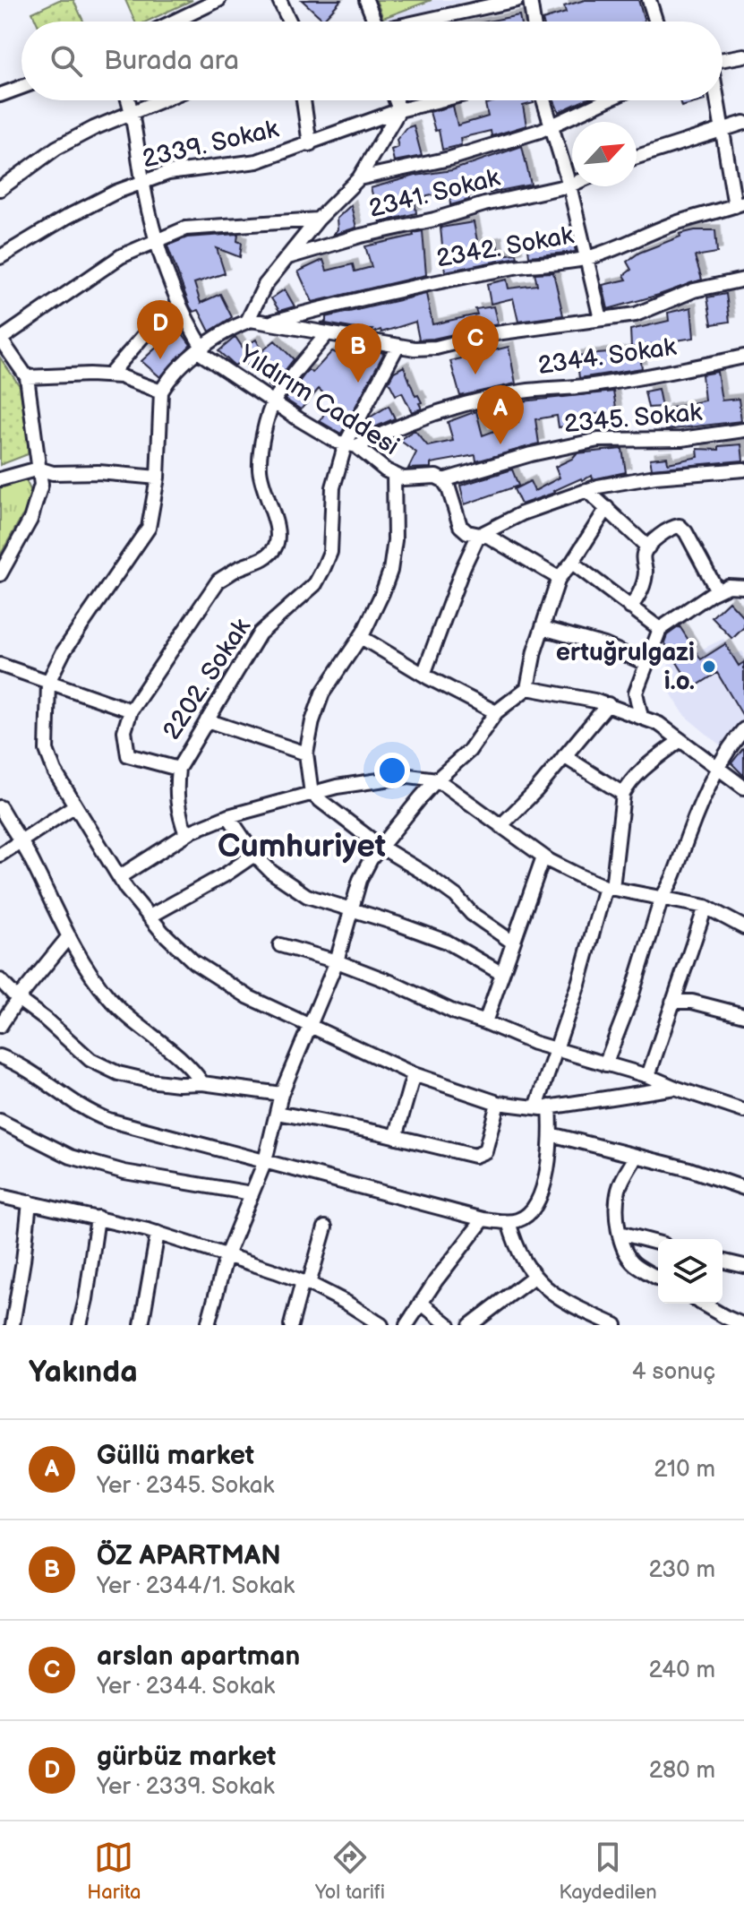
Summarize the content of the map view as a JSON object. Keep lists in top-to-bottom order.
{
  "streets": {
    "street": [
      "2339. Sokak",
      "2341. Sokak",
      "2342. Sokak",
      "2344. Sokak",
      "Yıldırım Caddesi",
      "2345. Sokak",
      "2202. Sokak"
    ]
  },
  "crossings": [
    ["2344. Sokak", "Yıldırım Caddesi"],
    ["2344. Sokak", "2202. Sokak"],
    ["Yıldırım Caddesi", "2345. Sokak"],
    ["Yıldırım Caddesi", "2202. Sokak"]
  ],
  "districts": ["Cumhuriyet"],
  "places": ["ertuğrulgazi i.o."],
  "north": "top right",
  "page": {
    "search": "Burada ara",
    "pins": [
      "D",
      "C",
      "B",
      "A"
    ],
    "heading": ["Yakında", "4 sonuç"],
    "list": [
      {
        "mark": "A",
        "name": "Güllü market",
        "note": "Yer · 2345. Sokak",
        "value": "210 m"
      },
      {
        "mark": "B",
        "name": "ÖZ APARTMAN",
        "note": "Yer · 2344/1. Sokak",
        "value": "230 m"
      },
      {
        "mark": "C",
        "name": "arslan apartman",
        "note": "Yer · 2344. Sokak",
        "value": "240 m"
      },
      {
        "mark": "D",
        "name": "gürbüz market",
        "note": "Yer · 2339. Sokak",
        "value": "280 m"
      }
    ],
    "nav": ["Harita", "Yol tarifi", "Kaydedilen"]
  }
}
